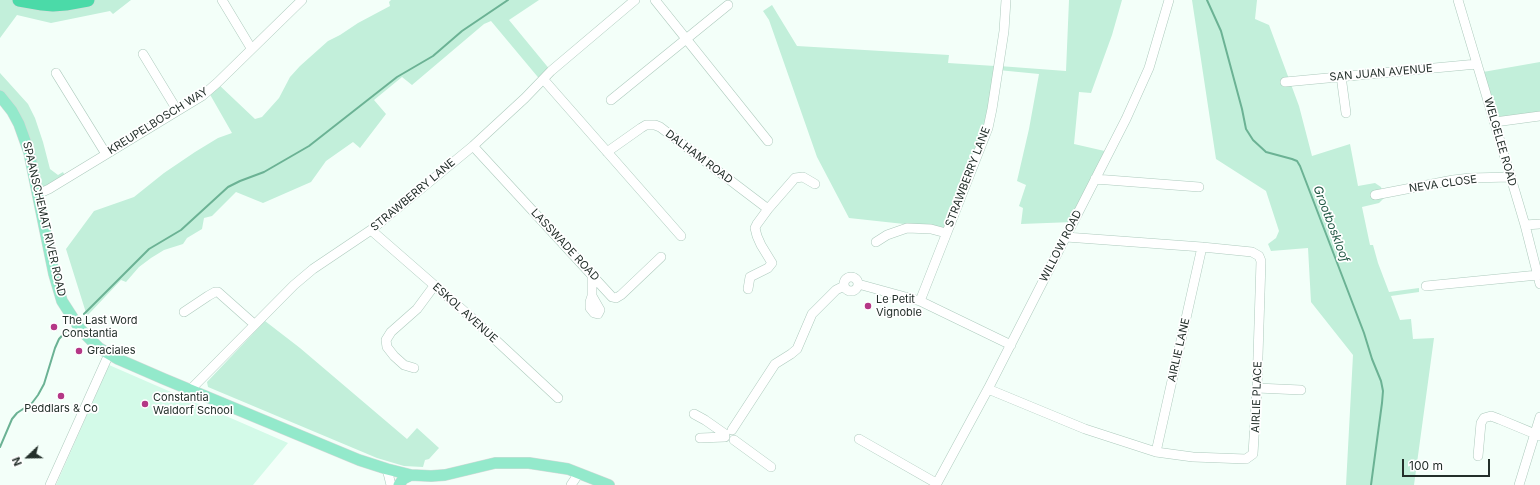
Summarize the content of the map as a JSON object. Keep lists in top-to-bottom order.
{
  "streets": {
    "main road": ["SPAANSCHEMAT RIVER ROAD"],
    "street": [
      "SAN JUAN AVENUE",
      "KREUPELBOSCH WAY",
      "WELGELEE ROAD",
      "DALHAM ROAD",
      "STRAWBERRY LANE",
      "NEVA CLOSE",
      "LASSWADE ROAD",
      "WILLOW ROAD",
      "ESKOL AVENUE",
      "AIRLIE LANE",
      "AIRLIE PLACE"
    ]
  },
  "crossings": [
    ["SAN JUAN AVENUE", "WELGELEE ROAD"],
    ["KREUPELBOSCH WAY", "SPAANSCHEMAT RIVER ROAD"],
    ["WELGELEE ROAD", "NEVA CLOSE"],
    ["STRAWBERRY LANE", "SPAANSCHEMAT RIVER ROAD"],
    ["STRAWBERRY LANE", "LASSWADE ROAD"],
    ["STRAWBERRY LANE", "ESKOL AVENUE"],
    ["WILLOW ROAD", "AIRLIE PLACE"],
    ["AIRLIE LANE", "AIRLIE PLACE"]
  ],
  "water": ["Grootboskloof"],
  "places": [
    "Le Petit Vignoble",
    "The Last Word Constantia",
    "Graciales",
    "Peddlars & Co",
    "Constantia Waldorf School"
  ],
  "scale_bar": "100 m",
  "north": "left"
}
